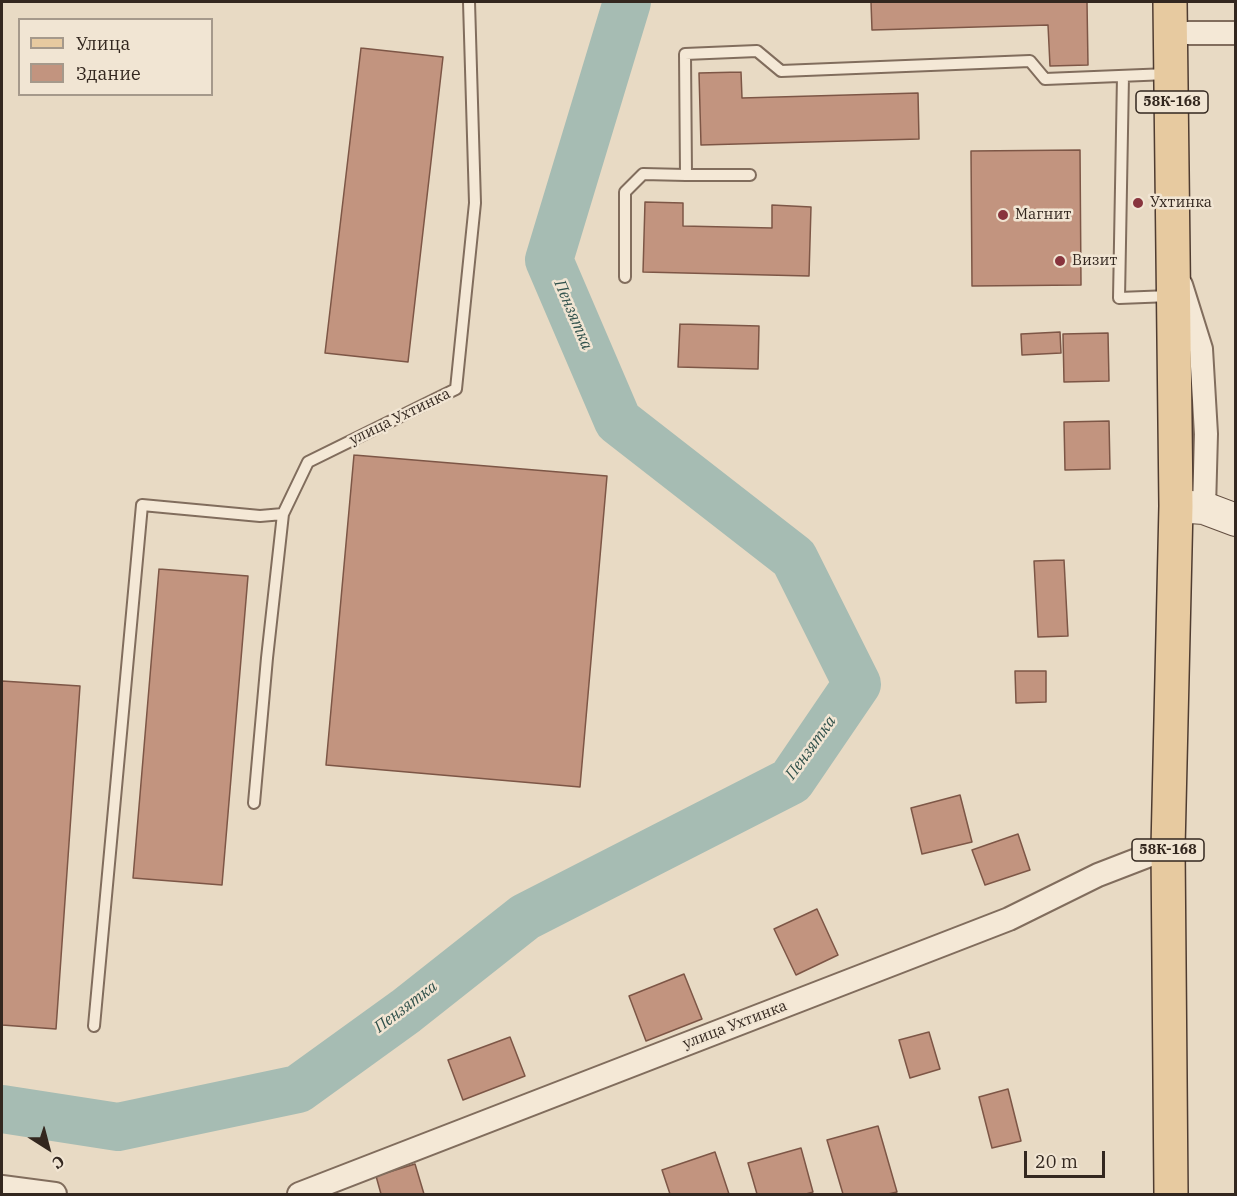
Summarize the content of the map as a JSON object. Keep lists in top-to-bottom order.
{
  "streets": {
    "main road": ["58К-168"],
    "street": ["улица Ухтинка"]
  },
  "crossings": [
    ["58К-168", "улица Ухтинка"]
  ],
  "water": ["Пензятка"],
  "places": ["Ухтинка", "Магнит", "Визит"],
  "legend": ["Улица", "Здание"],
  "scale_bar": "20 m",
  "north": "bottom right"
}
